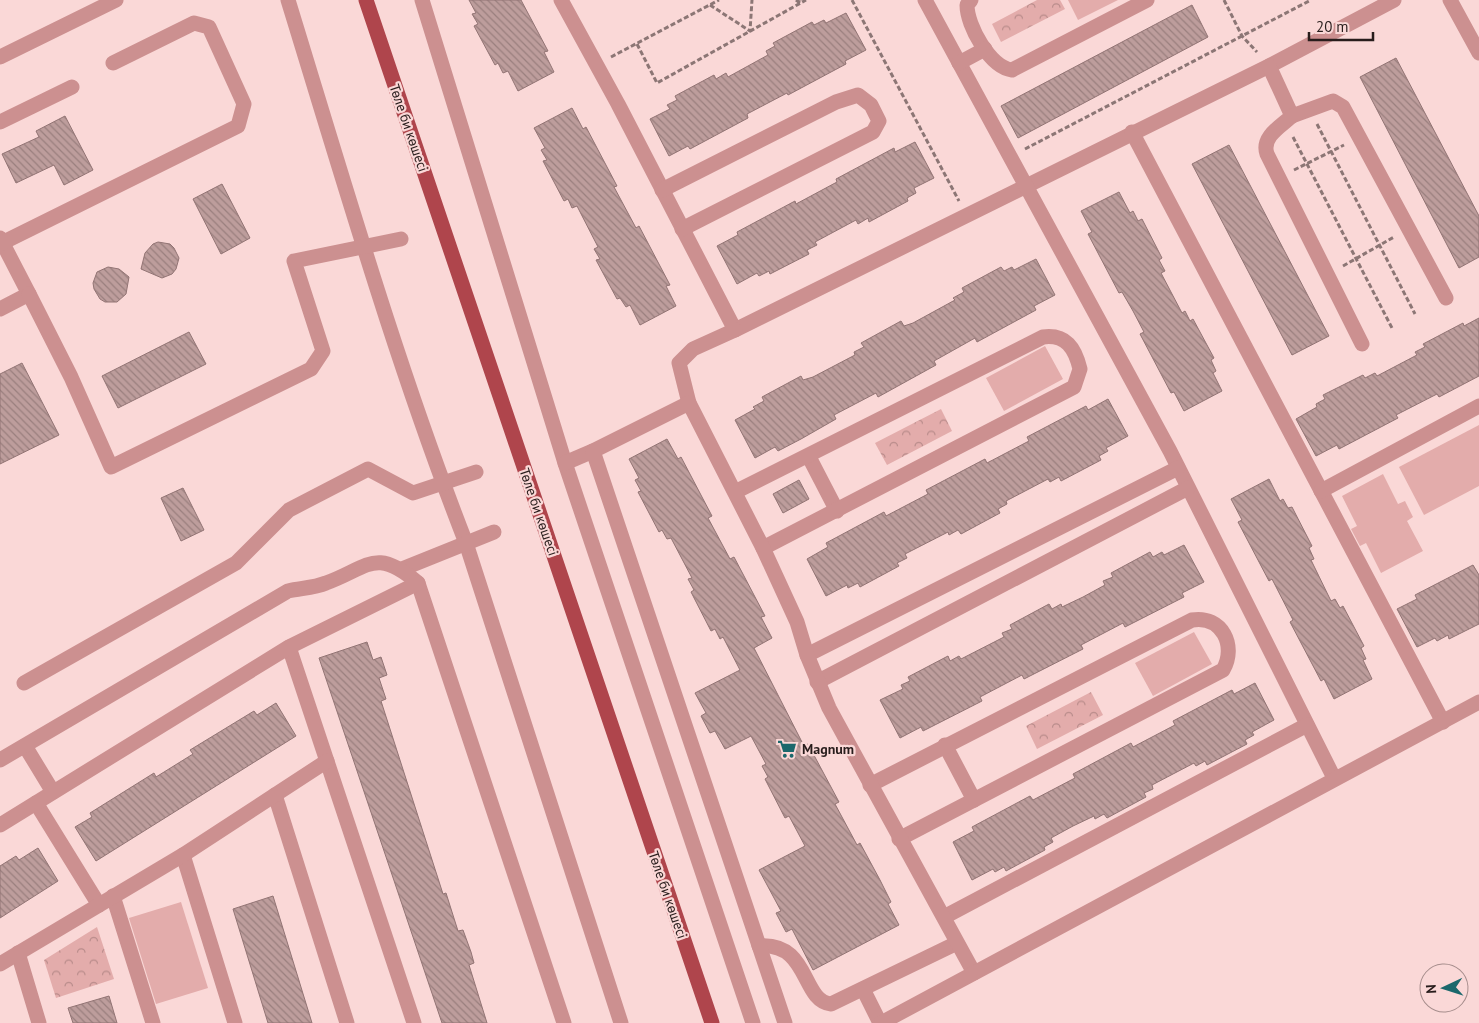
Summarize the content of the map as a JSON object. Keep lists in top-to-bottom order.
{
  "streets": {
    "main road": ["Төле би көшесі"]
  },
  "places": {
    "supermarket": ["Magnum"]
  },
  "scale_bar": "20 m",
  "north": "left"
}
